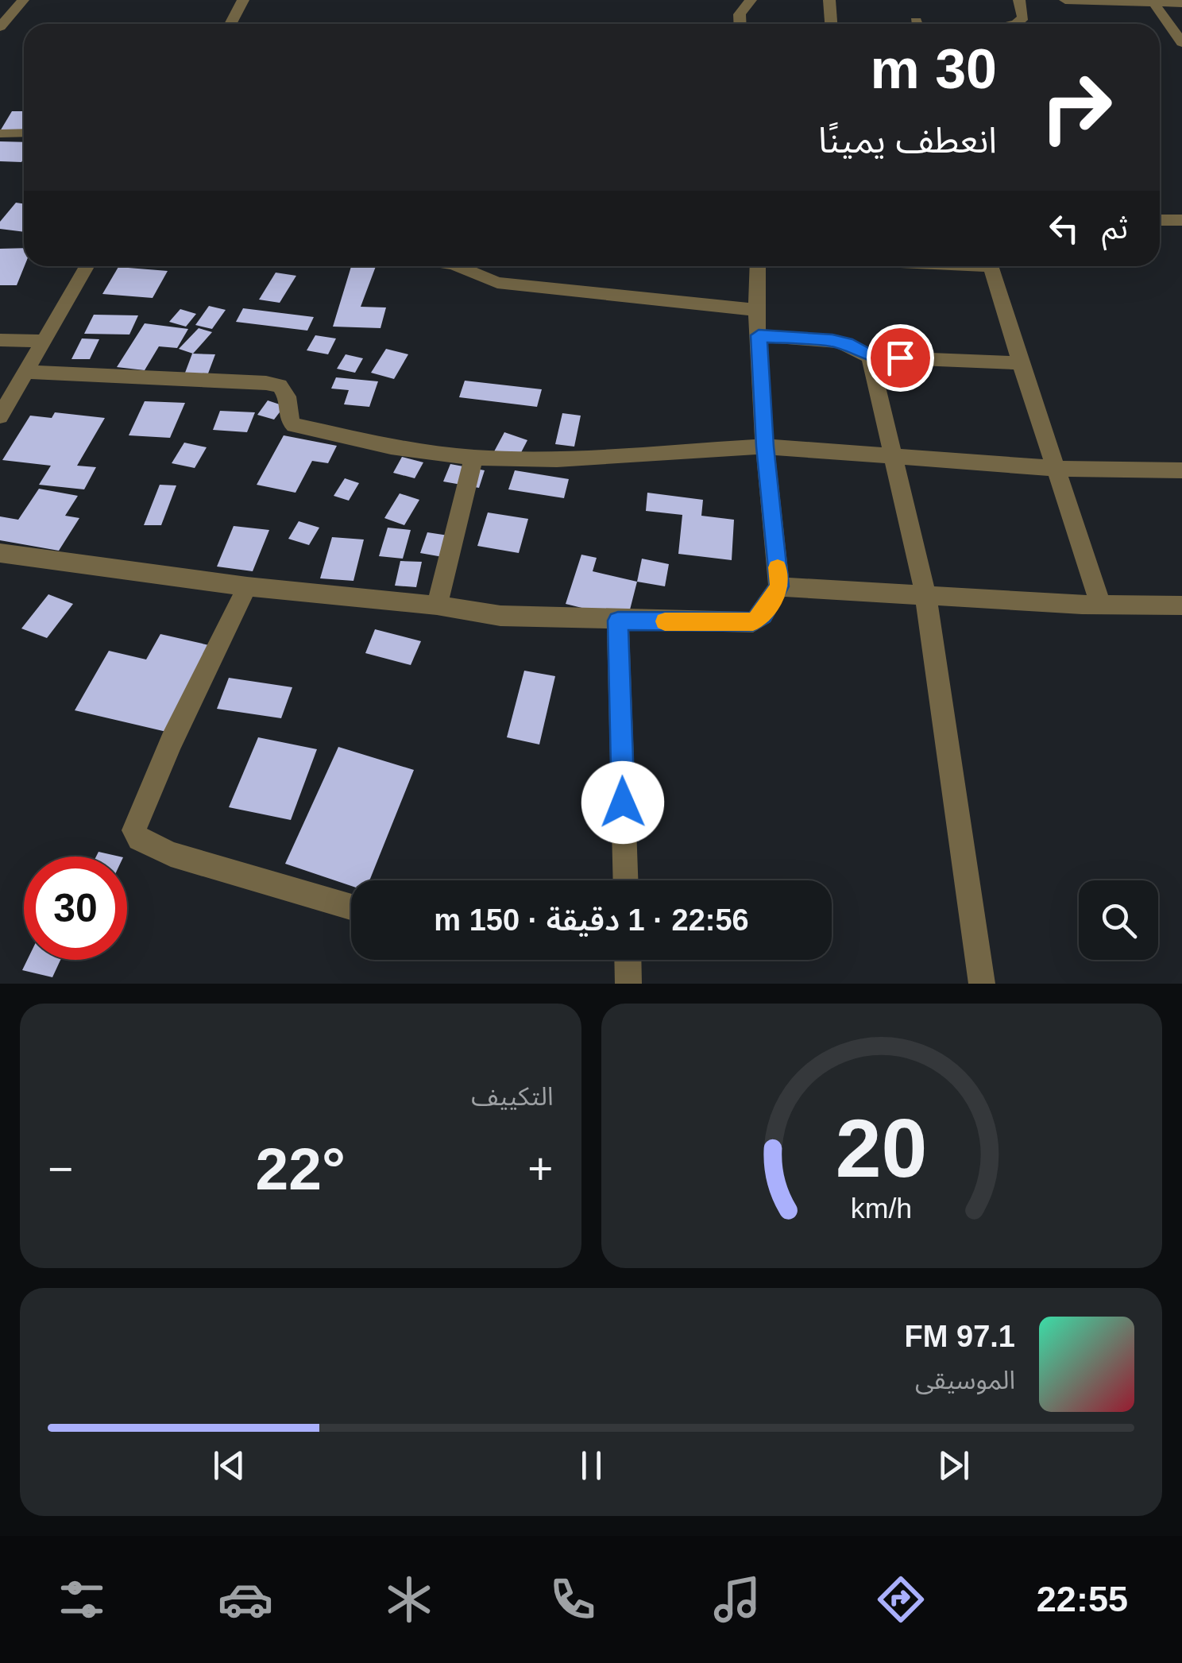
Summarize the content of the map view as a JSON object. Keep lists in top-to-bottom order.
{
  "page": {
    "turn": ["30 m", "انعطف يمينًا"],
    "then": "ثم",
    "limit": "30",
    "trip": "22:56 · 1 دقيقة · 150 m",
    "tile": "التكييف",
    "heat": ["−", "22°", "+"],
    "song": ["97.1 FM", "الموسيقى"],
    "tabs": "22:55",
    "gauge": ["20", "km/h"]
  }
}
